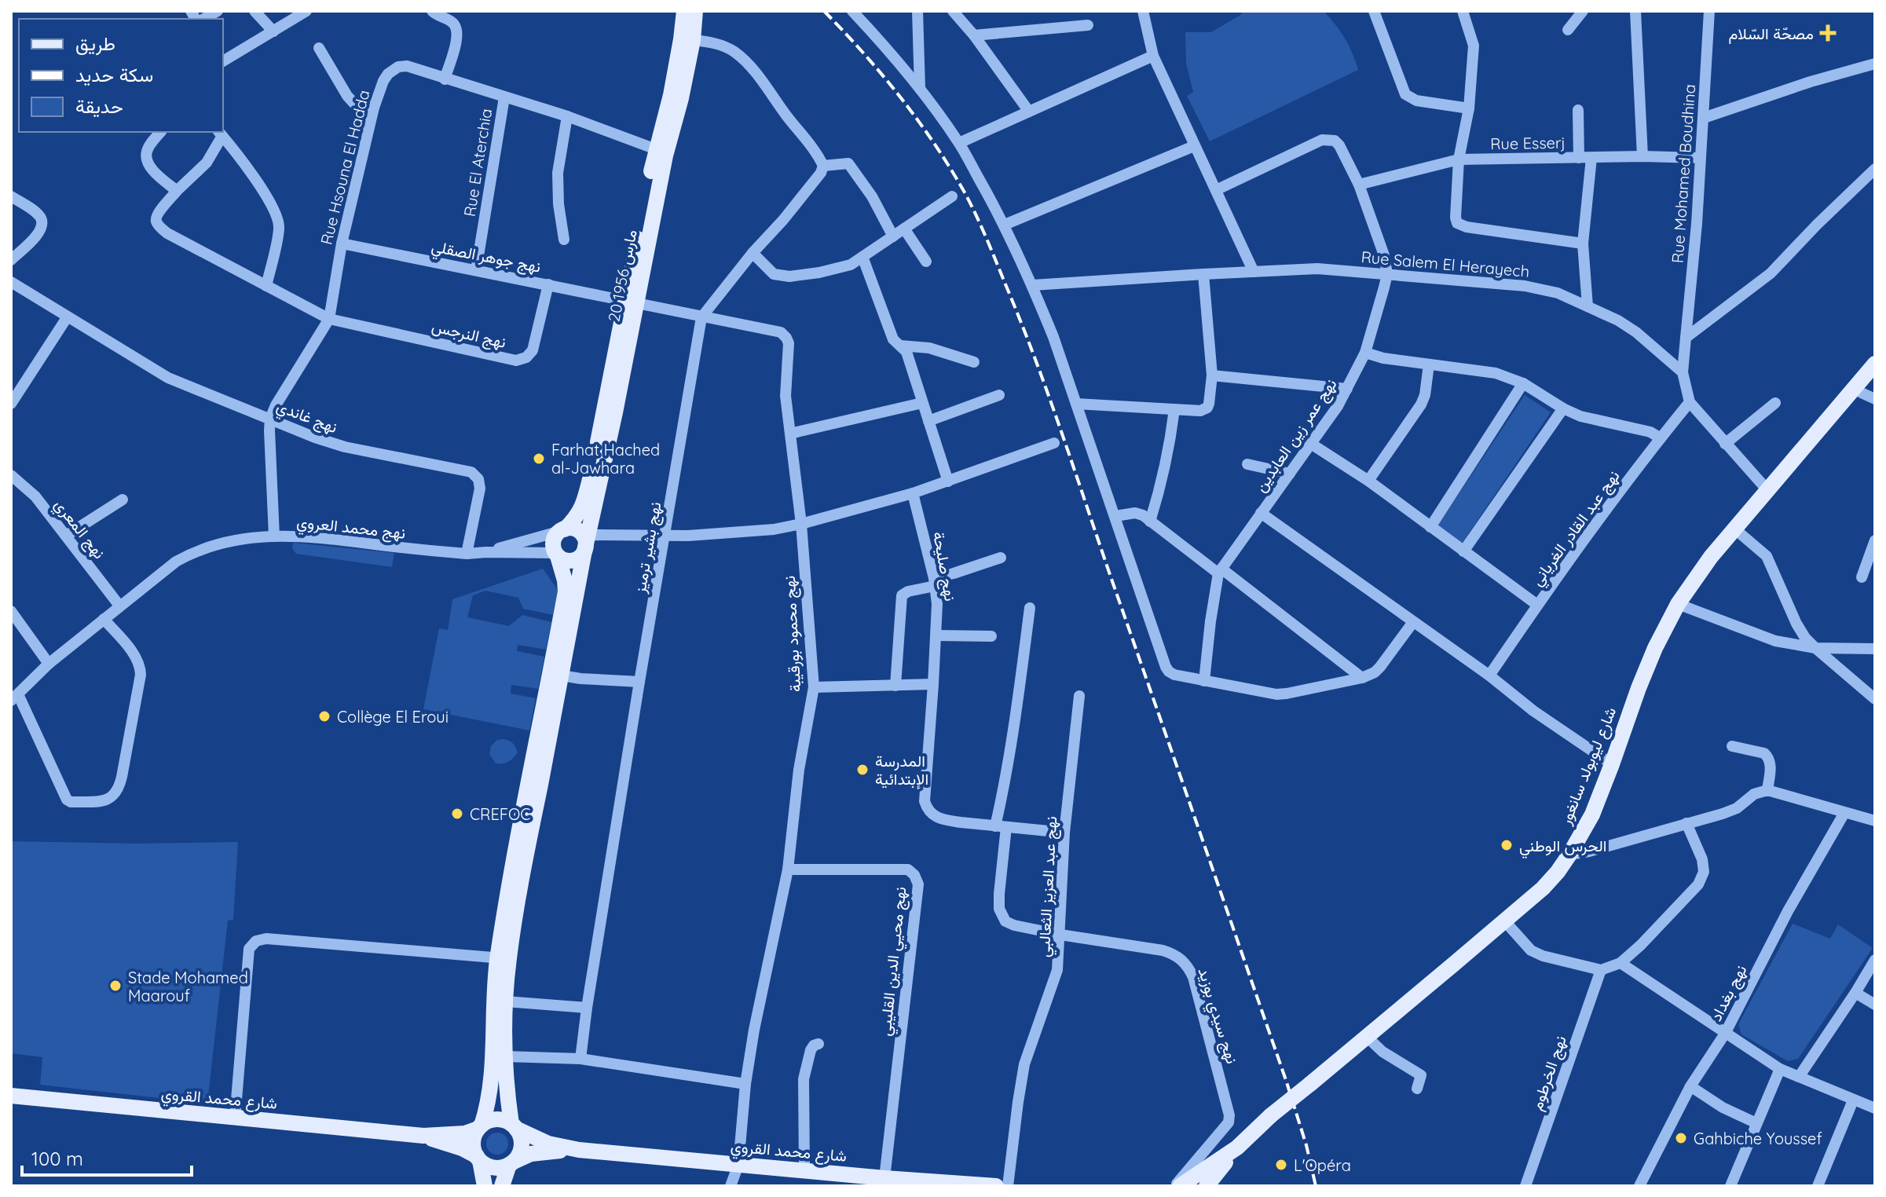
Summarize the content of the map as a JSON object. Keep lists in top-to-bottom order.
{
  "streets": {
    "main road": ["20 مارس 1956", "شارع ليوبولد سانغور", "شارع محمد القروي"],
    "street": [
      "Rue Esserj",
      "Rue El Aterchia",
      "Rue Hsouna El Hadda",
      "Rue Mohamed Boudhina",
      "نهج جوهر الصقلي",
      "Rue Salem El Herayech",
      "نهج النرجس",
      "نهج غاندي",
      "نهج عمر زين العابدين",
      "نهج محمد العروي",
      "نهج عبد القادر الغرياني",
      "نهج المعري",
      "نهج بشير ترميز",
      "نهج صليحة",
      "نهج محمود بورقيبة",
      "نهج عبد العزيز الثعالبي",
      "نهج محيي الدين القليبي",
      "نهج بغداد",
      "نهج سيدي بوزيد",
      "نهج الخرطوم"
    ]
  },
  "crossings": [
    ["Rue Esserj", "Rue Mohamed Boudhina"],
    ["Rue Esserj", "نهج عمر زين العابدين"],
    ["Rue El Aterchia", "Rue Hsouna El Hadda"],
    ["Rue El Aterchia", "نهج جوهر الصقلي"],
    ["Rue Hsouna El Hadda", "نهج جوهر الصقلي"],
    ["Rue Hsouna El Hadda", "20 مارس 1956"],
    ["Rue Hsouna El Hadda", "نهج النرجس"],
    ["Rue Hsouna El Hadda", "نهج غاندي"],
    ["Rue Hsouna El Hadda", "نهج محمد العروي"],
    ["Rue Mohamed Boudhina", "Rue Salem El Herayech"],
    ["نهج جوهر الصقلي", "20 مارس 1956"],
    ["نهج جوهر الصقلي", "نهج النرجس"],
    ["نهج جوهر الصقلي", "نهج محمود بورقيبة"],
    ["Rue Salem El Herayech", "نهج عمر زين العابدين"],
    ["20 مارس 1956", "نهج محمد العروي"],
    ["20 مارس 1956", "نهج محمود بورقيبة"],
    ["نهج غاندي", "نهج محمد العروي"],
    ["نهج محمد العروي", "نهج المعري"],
    ["نهج بشير ترميز", "نهج محمود بورقيبة"],
    ["نهج محمود بورقيبة", "نهج محيي الدين القليبي"],
    ["نهج محمود بورقيبة", "شارع محمد القروي"],
    ["نهج عبد العزيز الثعالبي", "نهج سيدي بوزيد"],
    ["نهج محيي الدين القليبي", "شارع محمد القروي"]
  ],
  "places": {
    "health": ["مصحّة السّلام"],
    "other": [
      "Farhat Hached al-Jawhara",
      "Collège El Eroui",
      "المدرسة الإبتدائية",
      "CREFOC",
      "الحرس الوطني",
      "Stade Mohamed Maarouf",
      "Gahbiche Youssef",
      "L'Opéra"
    ]
  },
  "legend": ["طريق", "سكة حديد", "حديقة"],
  "scale_bar": "100 m"
}
